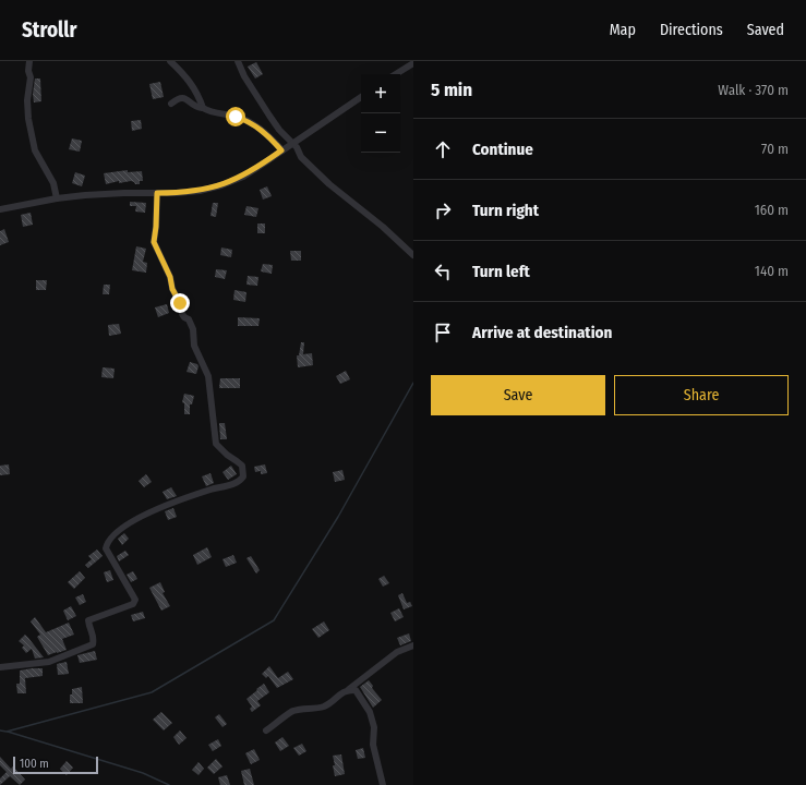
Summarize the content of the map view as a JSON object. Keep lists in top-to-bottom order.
{
  "scale_bar": "100 m",
  "page": {
    "header": "Strollr",
    "nav": ["Map", "Directions", "Saved"],
    "heading": ["5 min", "Walk · 370 m"],
    "map_buttons": ["+", "−"],
    "list": [
      ["Continue", "70 m"],
      ["Turn right", "160 m"],
      ["Turn left", "140 m"],
      "Arrive at destination"
    ],
    "buttons": ["Save", "Share"],
    "scale": "100 m"
  }
}
